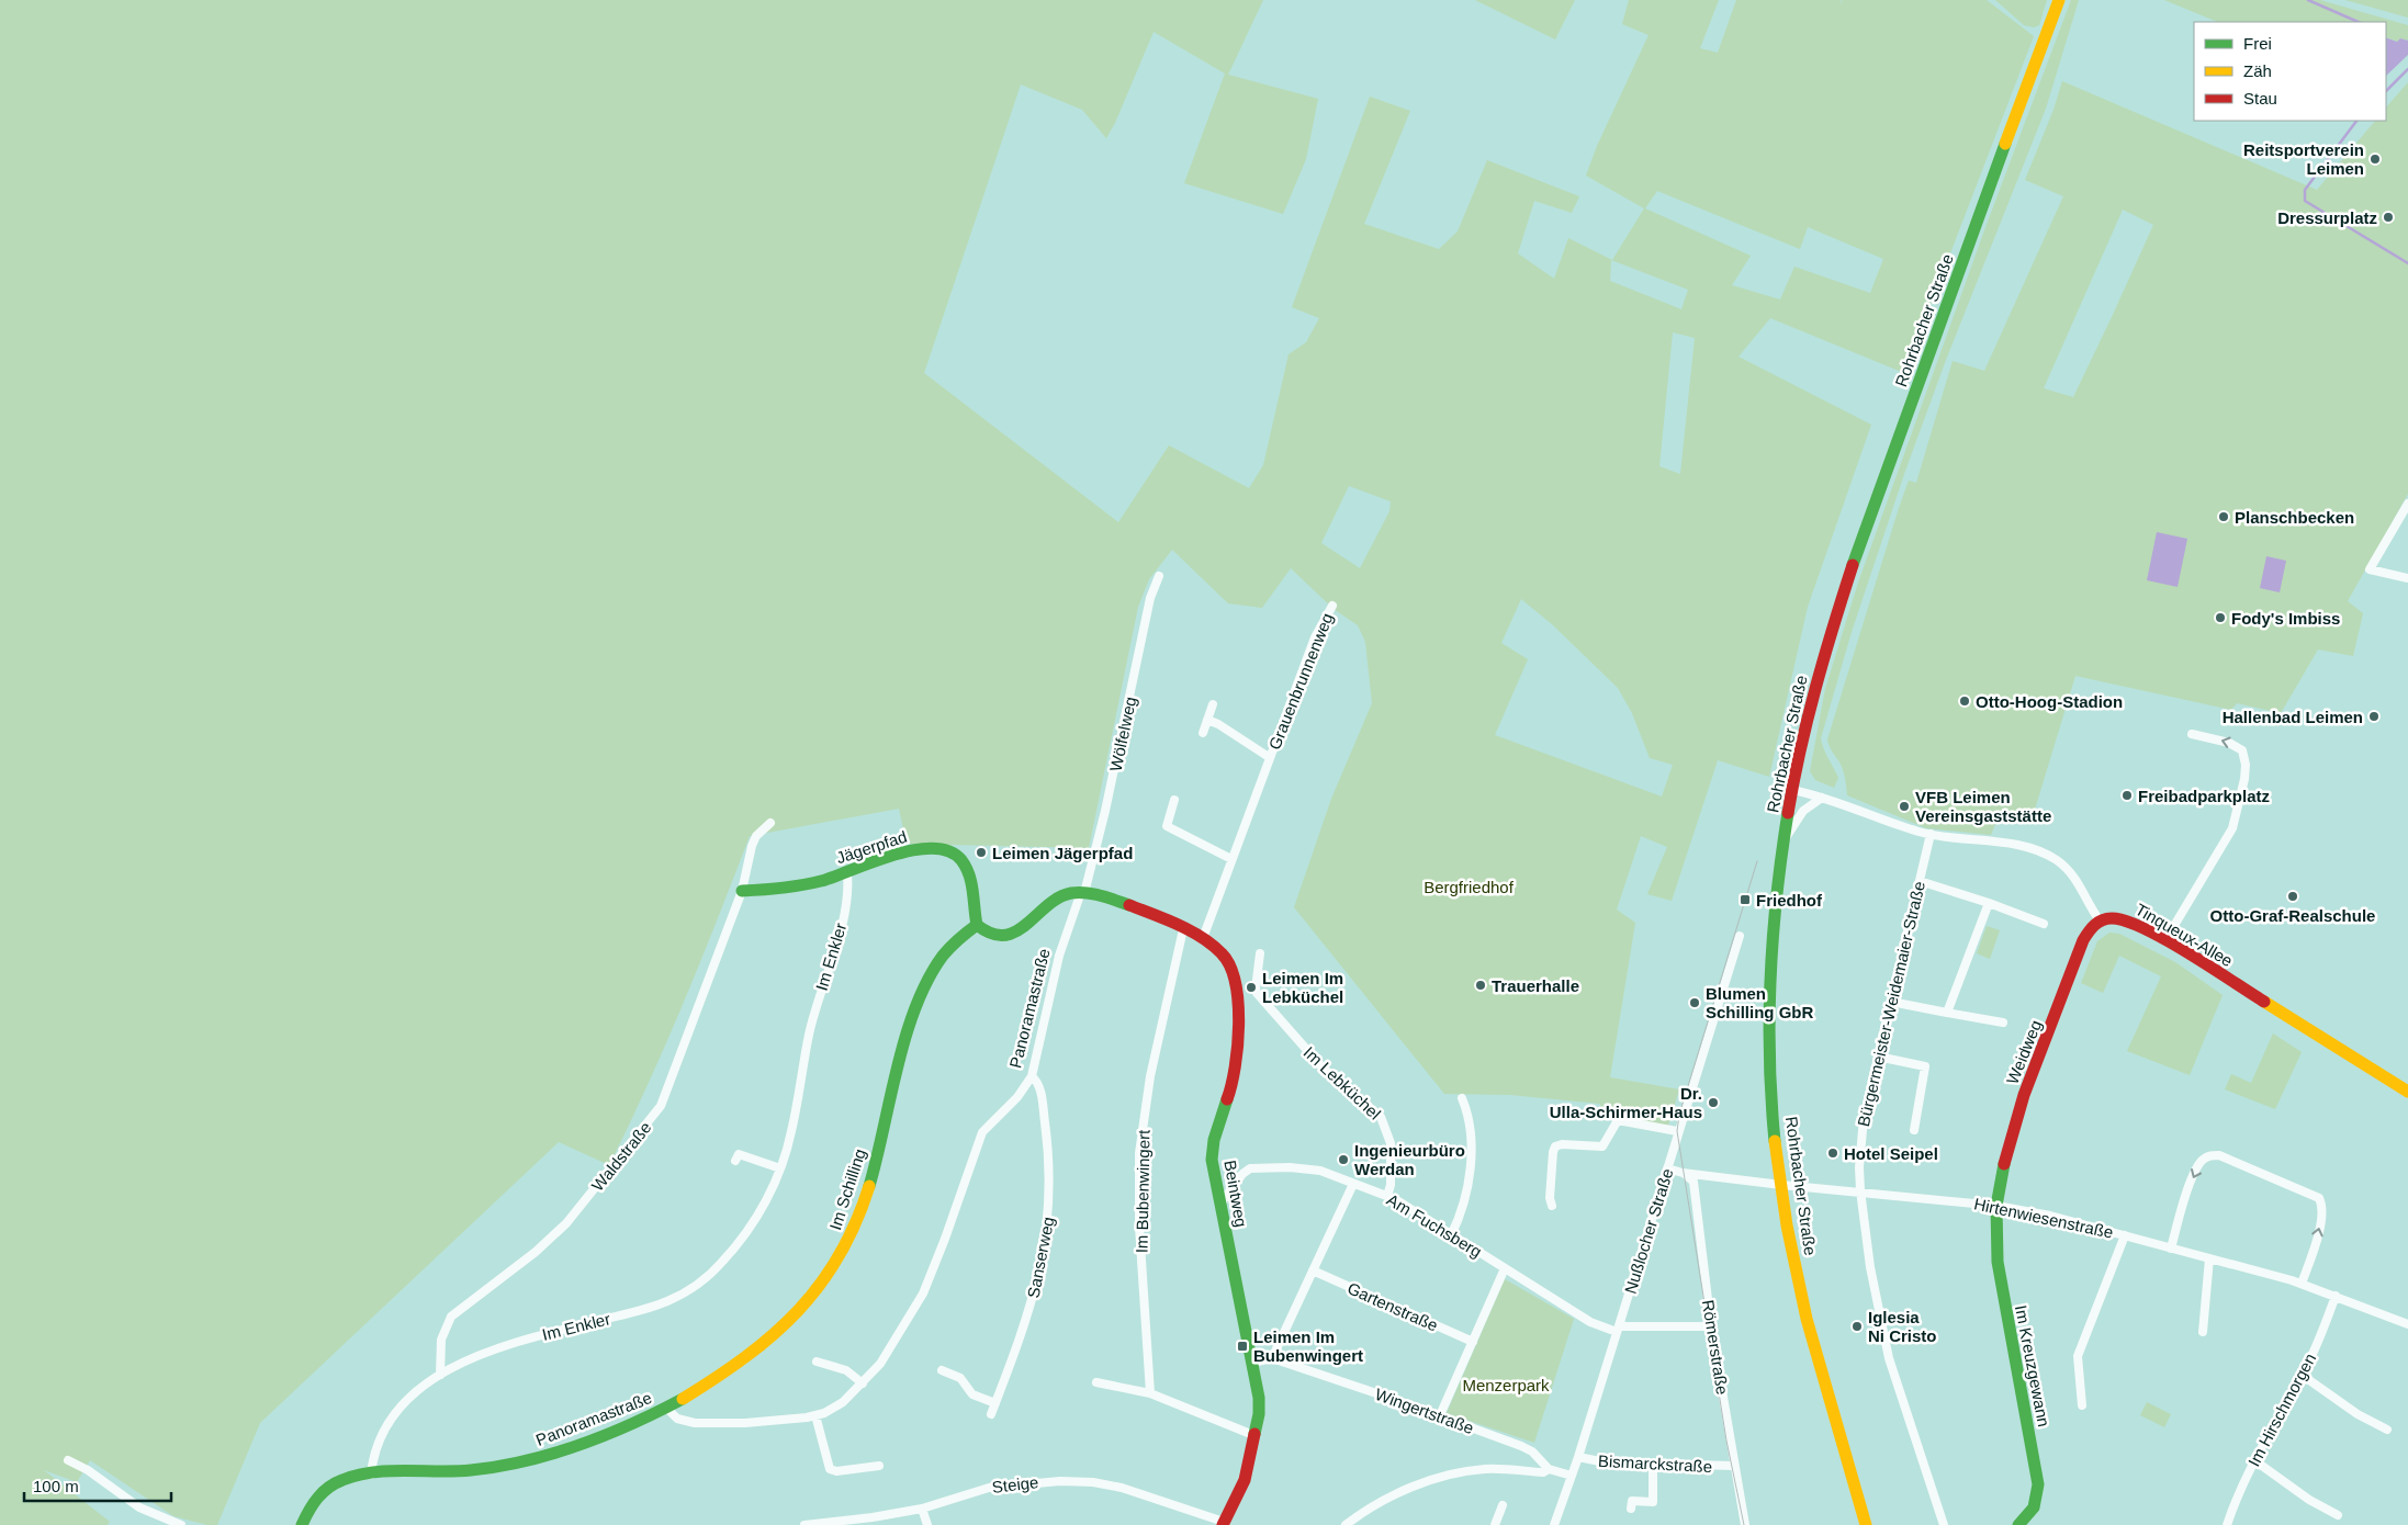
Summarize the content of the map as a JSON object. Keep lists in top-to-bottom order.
{
  "streets": {
    "street": [
      "Rohrbacher Straße",
      "Grauenbrunnenweg",
      "Wölfelweg",
      "Jägerpfad",
      "Tinqueux-Allee",
      "Im Enkler",
      "Bürgermeister-Weidemaier-Straße",
      "Panoramastraße",
      "Weidweg",
      "Im Lebküchel",
      "Waldstraße",
      "Im Schilling",
      "Im Bubenwingert",
      "Beintweg",
      "Hirtenwiesenstraße",
      "Am Fuchsberg",
      "Nußlocher Straße",
      "Sanserweg",
      "Gartenstraße",
      "Römerstraße",
      "Im Kreuzgewann",
      "Im Hirschmorgen",
      "Wingertstraße",
      "Bismarckstraße",
      "Steige"
    ]
  },
  "crossings": [
    ["Rohrbacher Straße", "Hirtenwiesenstraße"],
    ["Grauenbrunnenweg", "Beintweg"],
    ["Wölfelweg", "Panoramastraße"],
    ["Wölfelweg", "Beintweg"],
    ["Jägerpfad", "Im Enkler"],
    ["Jägerpfad", "Waldstraße"],
    ["Jägerpfad", "Im Schilling"],
    ["Tinqueux-Allee", "Weidweg"],
    ["Im Enkler", "Panoramastraße"],
    ["Im Enkler", "Waldstraße"],
    ["Bürgermeister-Weidemaier-Straße", "Hirtenwiesenstraße"],
    ["Panoramastraße", "Im Schilling"],
    ["Panoramastraße", "Beintweg"],
    ["Panoramastraße", "Sanserweg"],
    ["Weidweg", "Hirtenwiesenstraße"],
    ["Weidweg", "Im Kreuzgewann"],
    ["Im Lebküchel", "Am Fuchsberg"],
    ["Im Bubenwingert", "Beintweg"],
    ["Beintweg", "Am Fuchsberg"],
    ["Beintweg", "Steige"],
    ["Hirtenwiesenstraße", "Nußlocher Straße"],
    ["Hirtenwiesenstraße", "Römerstraße"],
    ["Hirtenwiesenstraße", "Im Kreuzgewann"],
    ["Hirtenwiesenstraße", "Im Hirschmorgen"],
    ["Am Fuchsberg", "Nußlocher Straße"],
    ["Am Fuchsberg", "Römerstraße"],
    ["Nußlocher Straße", "Wingertstraße"],
    ["Nußlocher Straße", "Bismarckstraße"],
    ["Römerstraße", "Bismarckstraße"]
  ],
  "parks": ["Bergfriedhof", "Menzerpark"],
  "places": {
    "other": [
      "Reitsportverein Leimen",
      "Dressurplatz",
      "Planschbecken",
      "Fody's Imbiss",
      "Otto-Hoog-Stadion",
      "Hallenbad Leimen",
      "Freibadparkplatz",
      "VFB Leimen Vereinsgaststätte",
      "Leimen Jägerpfad",
      "Otto-Graf-Realschule",
      "Trauerhalle",
      "Leimen Im Lebküchel",
      "Blumen Schilling GbR",
      "Dr. Ulla-Schirmer-Haus",
      "Hotel Seipel",
      "Ingenieurbüro Werdan",
      "Iglesia Ni Cristo"
    ],
    "transit": ["Friedhof", "Leimen Im Bubenwingert"]
  },
  "legend": ["Frei", "Zäh", "Stau"],
  "scale_bar": "100 m"
}
